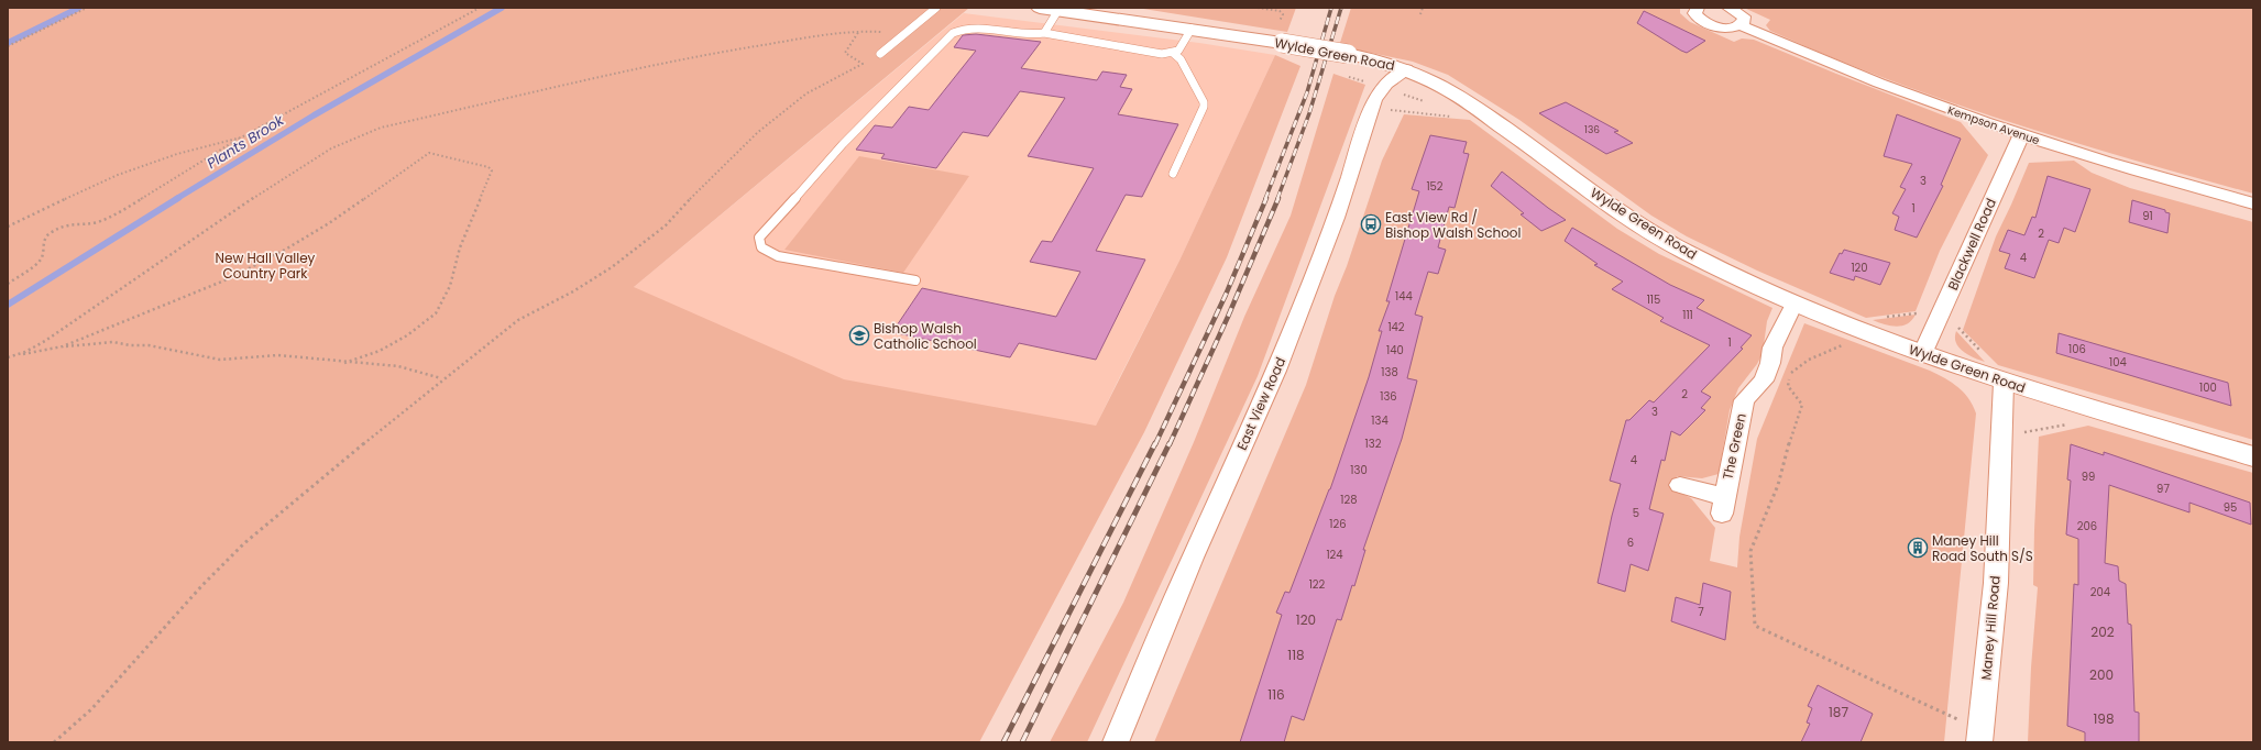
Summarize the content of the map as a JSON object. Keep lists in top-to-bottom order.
{
  "streets": {
    "street": [
      "Wylde Green Road",
      "Kempson Avenue",
      "Blackwell Road",
      "East View Road",
      "The Green",
      "Maney Hill Road"
    ]
  },
  "crossings": [
    ["Wylde Green Road", "Blackwell Road"],
    ["Wylde Green Road", "East View Road"],
    ["Wylde Green Road", "The Green"],
    ["Wylde Green Road", "Maney Hill Road"],
    ["Kempson Avenue", "Blackwell Road"]
  ],
  "water": ["Plants Brook"],
  "parks": ["New Hall Valley Country Park"],
  "places": {
    "bus stop": ["East View Rd / Bishop Walsh School"],
    "school or university": ["Bishop Walsh Catholic School"],
    "building": ["Maney Hill Road South S/S"]
  },
  "house_numbers": [
    "136",
    "3",
    "152",
    "1",
    "91",
    "2",
    "4",
    "120",
    "144",
    "115",
    "111",
    "142",
    "1",
    "106",
    "140",
    "104",
    "138",
    "100",
    "2",
    "136",
    "3",
    "134",
    "132",
    "4",
    "130",
    "99",
    "97",
    "128",
    "95",
    "5",
    "126",
    "206",
    "6",
    "124",
    "122",
    "204",
    "7",
    "120",
    "202",
    "118",
    "200",
    "116",
    "187",
    "198"
  ]
}
